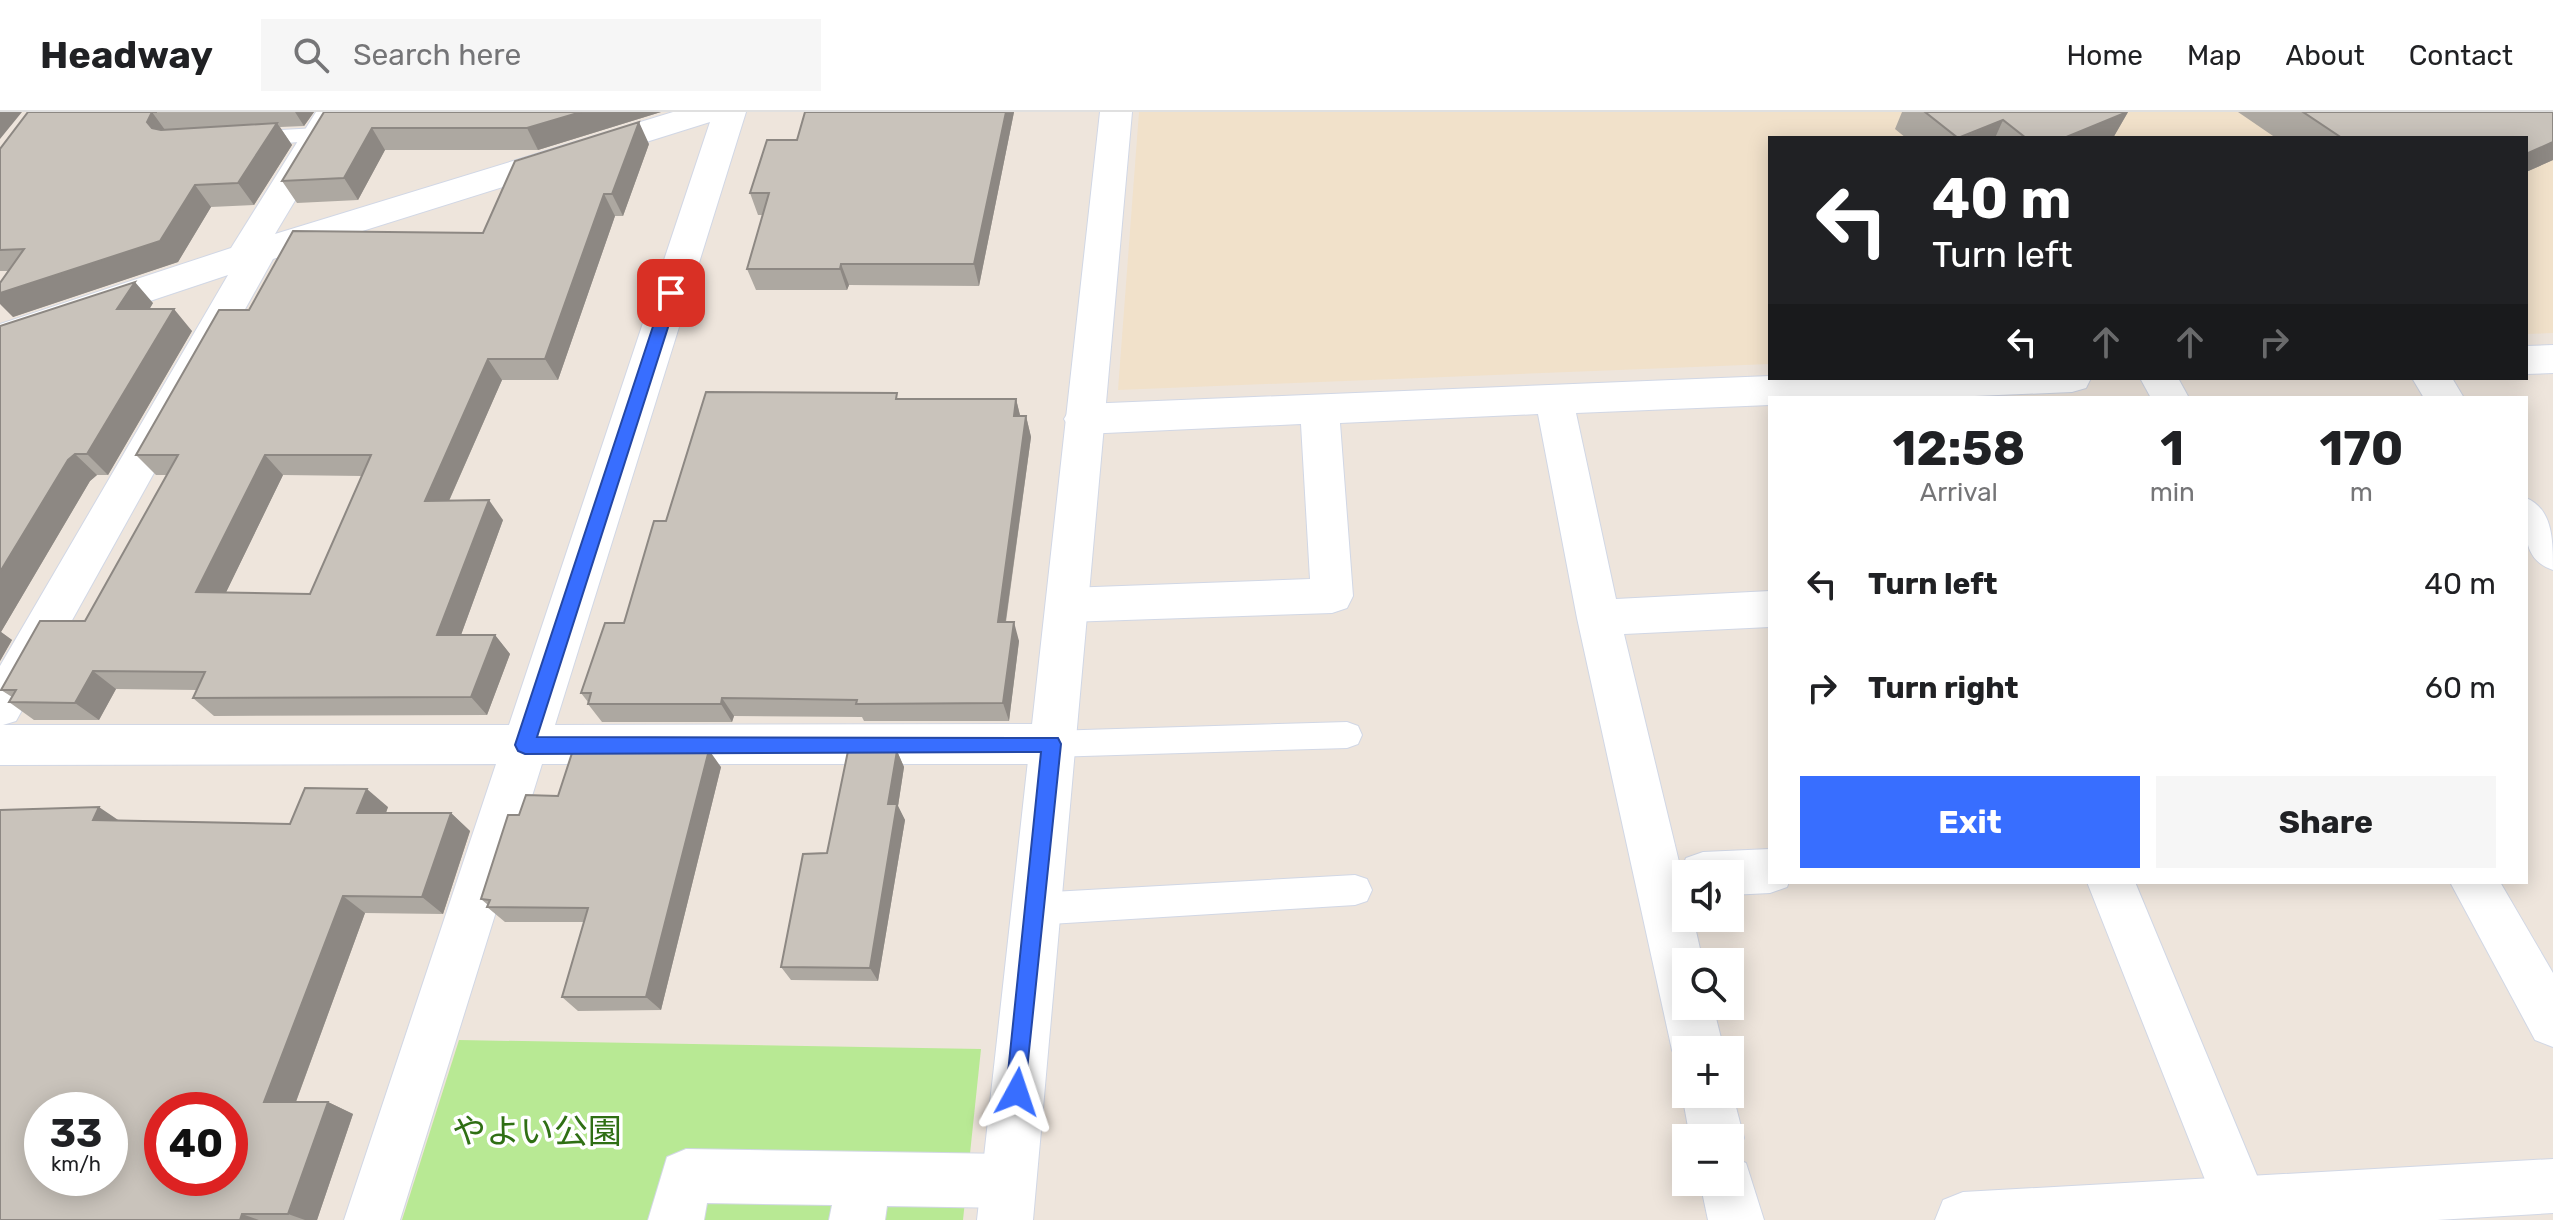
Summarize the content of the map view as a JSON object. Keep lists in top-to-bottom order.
{
  "parks": ["やよい公園"],
  "page": {
    "header": "Headway",
    "search": "Search here",
    "nav": [
      "Home",
      "Map",
      "About",
      "Contact"
    ],
    "turn": ["40 m", "Turn left"],
    "eta": [
      "12:58",
      "Arrival",
      "1",
      "min",
      "170",
      "m"
    ],
    "list": [
      {
        "name": "Turn left",
        "value": "40 m"
      },
      {
        "name": "Turn right",
        "value": "60 m"
      }
    ],
    "buttons": ["Exit", "Share"],
    "map_buttons": ["+", "−"],
    "speed": "33 km/h",
    "limit": "40"
  }
}
